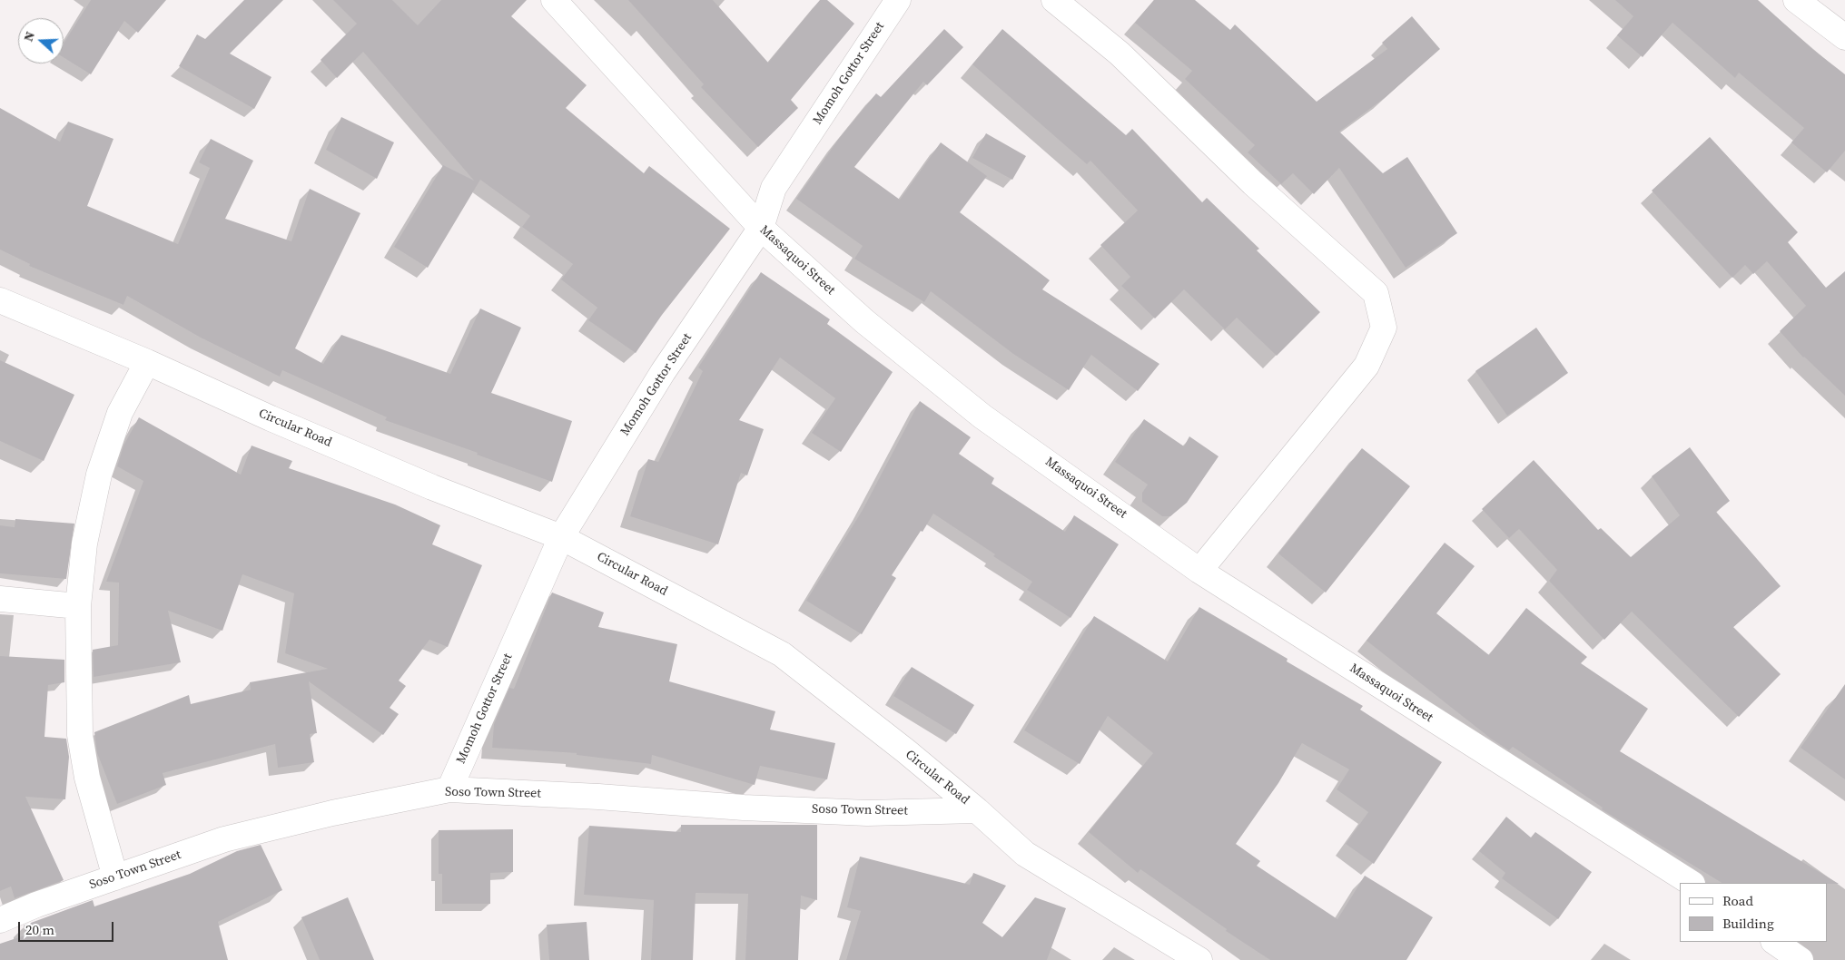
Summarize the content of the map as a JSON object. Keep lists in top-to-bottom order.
{
  "streets": {
    "street": [
      "Momoh Gottor Street",
      "Massaquoi Street",
      "Circular Road",
      "Soso Town Street"
    ]
  },
  "crossings": [
    ["Momoh Gottor Street", "Massaquoi Street"],
    ["Momoh Gottor Street", "Circular Road"],
    ["Momoh Gottor Street", "Soso Town Street"],
    ["Circular Road", "Soso Town Street"]
  ],
  "legend": ["Road", "Building"],
  "scale_bar": "20 m",
  "north": "left"
}
